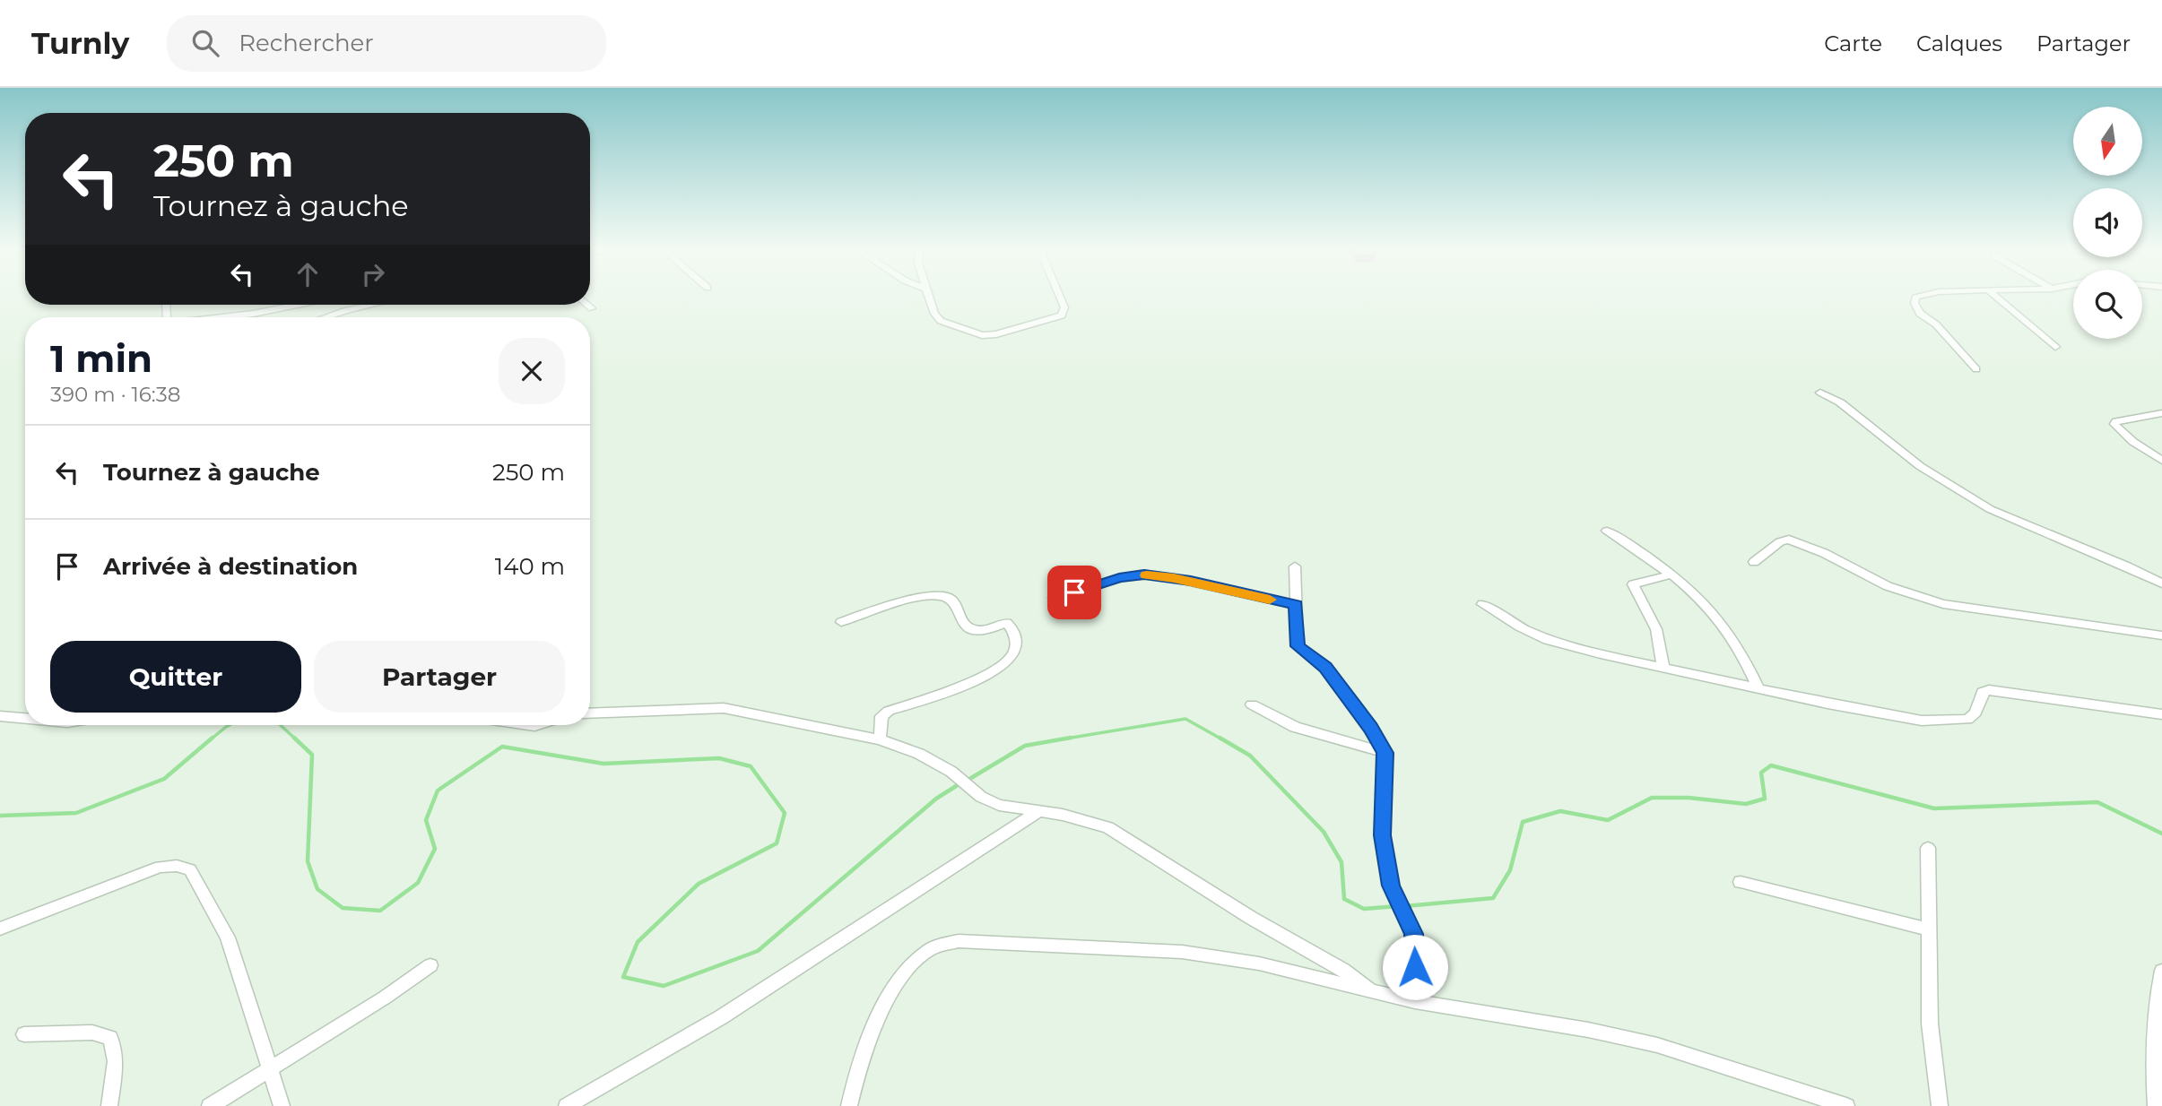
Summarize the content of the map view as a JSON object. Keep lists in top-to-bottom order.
{
  "north": "bottom",
  "page": {
    "header": "Turnly",
    "search": "Rechercher",
    "nav": ["Carte", "Calques", "Partager"],
    "turn": ["250 m", "Tournez à gauche"],
    "heading": ["1 min", "390 m · 16:38"],
    "list": [
      {
        "name": "Tournez à gauche",
        "value": "250 m"
      },
      {
        "name": "Arrivée à destination",
        "value": "140 m"
      }
    ],
    "buttons": ["Quitter", "Partager"]
  }
}
